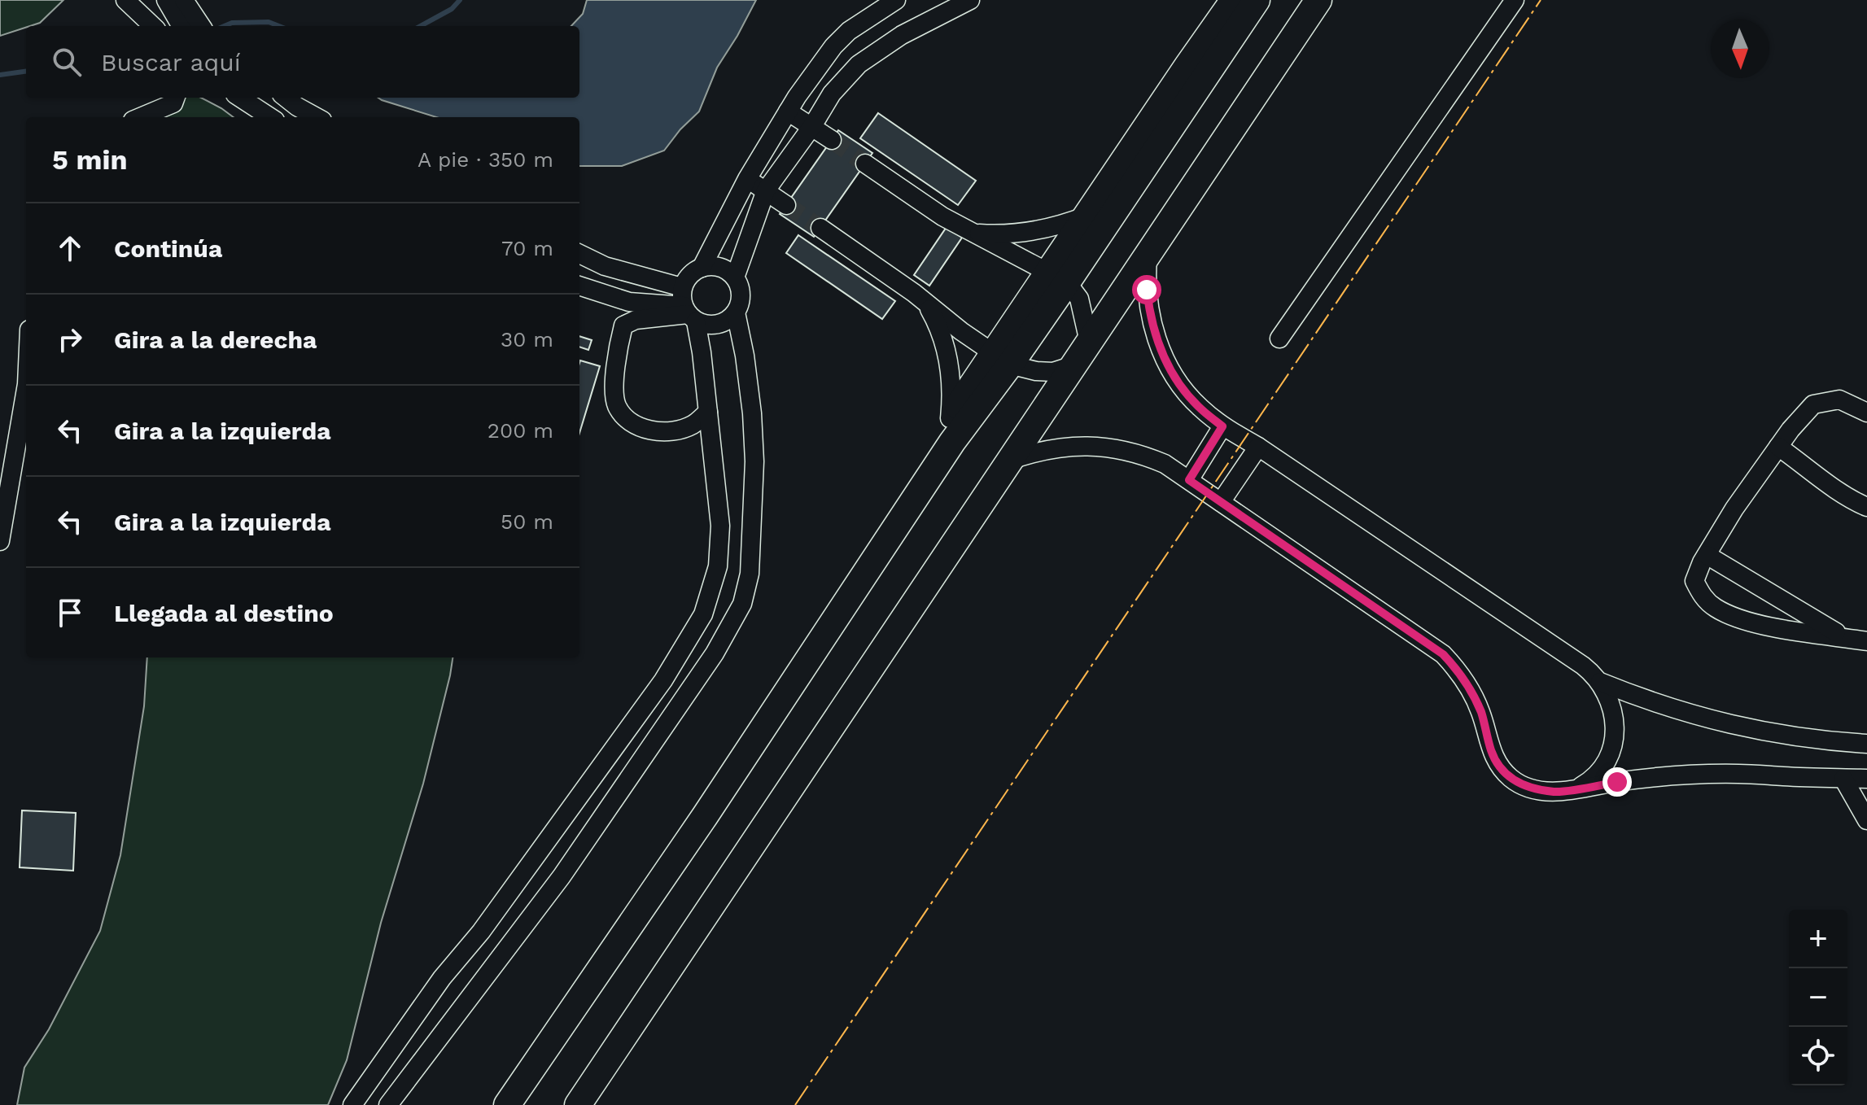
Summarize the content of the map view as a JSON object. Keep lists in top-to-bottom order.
{
  "north": "bottom",
  "page": {
    "search": "Buscar aquí",
    "heading": ["5 min", "A pie · 350 m"],
    "list": [
      ["Continúa", "70 m"],
      ["Gira a la derecha", "30 m"],
      ["Gira a la izquierda", "200 m"],
      ["Gira a la izquierda", "50 m"],
      "Llegada al destino"
    ],
    "map_buttons": ["+", "−"]
  }
}
